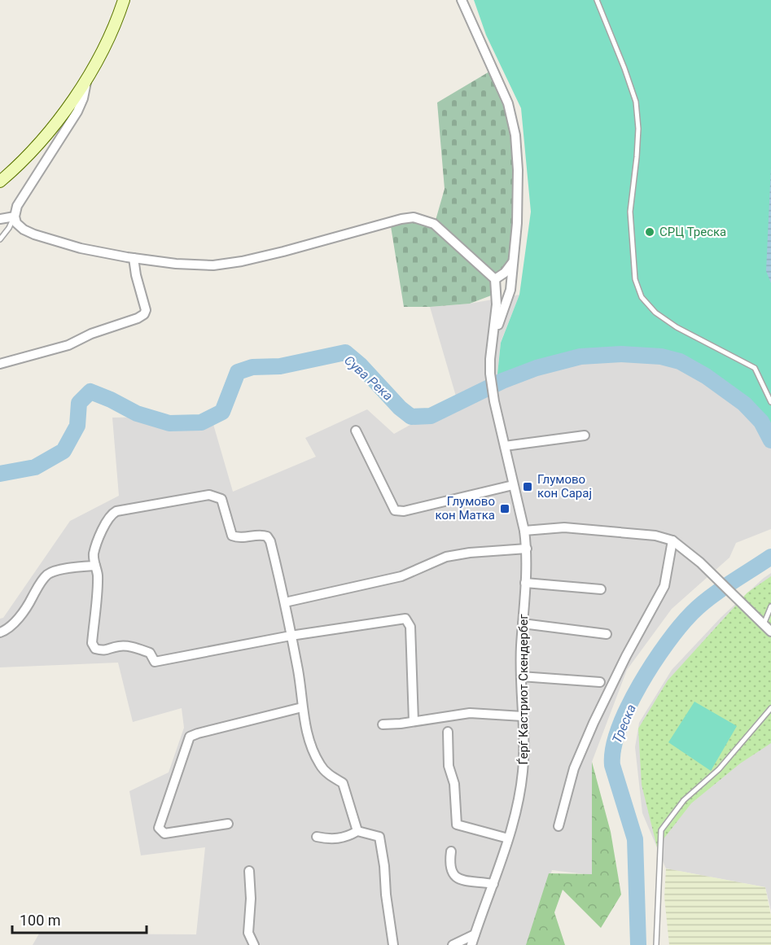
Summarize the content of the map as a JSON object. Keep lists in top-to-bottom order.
{
  "streets": {
    "street": ["Ѓерѓ Кастриот Скендербег"]
  },
  "water": ["Сува Река", "Треска"],
  "places": {
    "other": ["СРЦ Треска"],
    "transit": ["Глумово кон Сарај", "Глумово кон Матка"]
  },
  "scale_bar": "100 m"
}
